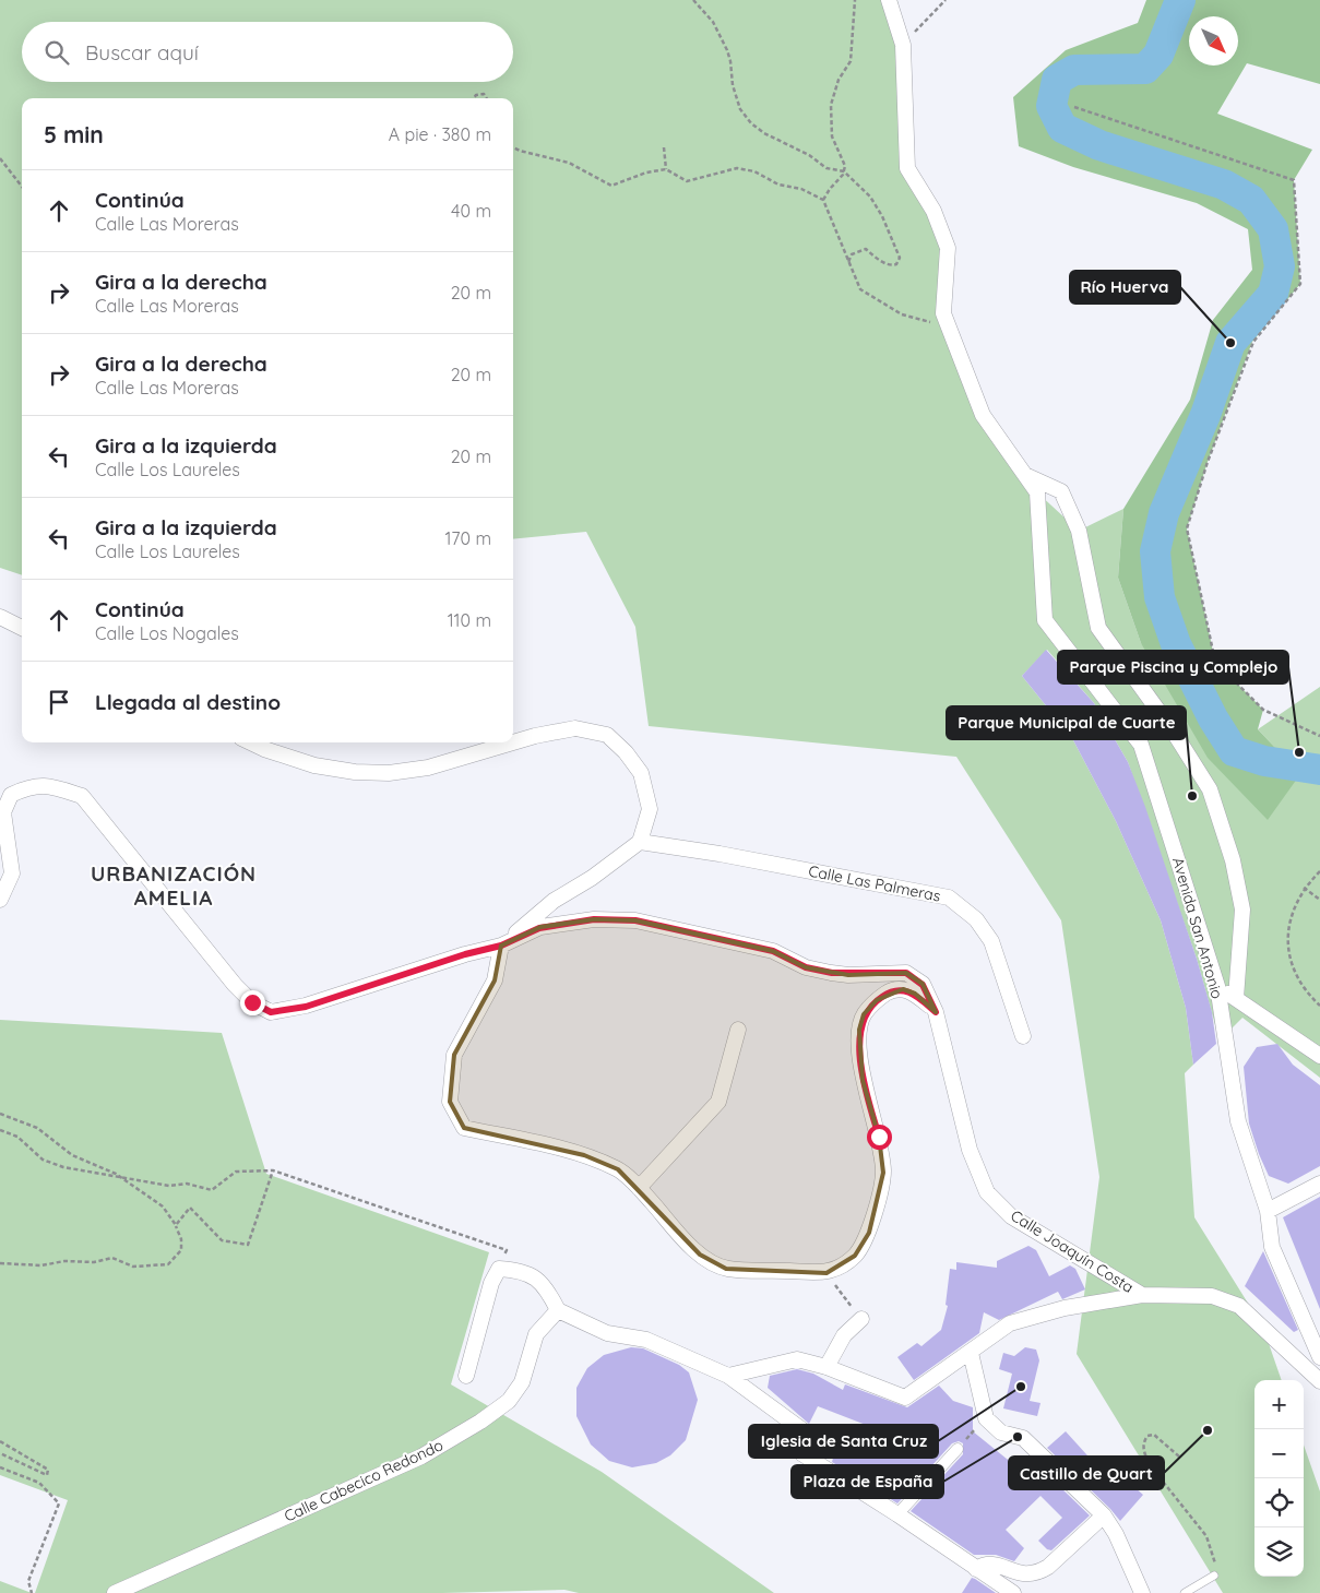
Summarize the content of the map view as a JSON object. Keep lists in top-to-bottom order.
{
  "streets": {
    "street": [
      "Calle Las Palmeras",
      "Avenida San Antonio",
      "Calle Joaquín Costa",
      "Calle Cabecico Redondo"
    ]
  },
  "districts": ["URBANIZACIÓN AMELIA"],
  "places": [
    "Río Huerva",
    "Parque Piscina y Complejo",
    "Parque Municipal de Cuarte",
    "Iglesia de Santa Cruz",
    "Castillo de Quart",
    "Plaza de España"
  ],
  "north": "bottom right",
  "page": {
    "search": "Buscar aquí",
    "heading": ["5 min", "A pie · 380 m"],
    "list": [
      ["Continúa", "Calle Las Moreras", "40 m"],
      ["Gira a la derecha", "Calle Las Moreras", "20 m"],
      ["Gira a la derecha", "Calle Las Moreras", "20 m"],
      ["Gira a la izquierda", "Calle Los Laureles", "20 m"],
      ["Gira a la izquierda", "Calle Los Laureles", "170 m"],
      ["Continúa", "Calle Los Nogales", "110 m"],
      "Llegada al destino"
    ],
    "map_buttons": ["+", "−"]
  }
}
